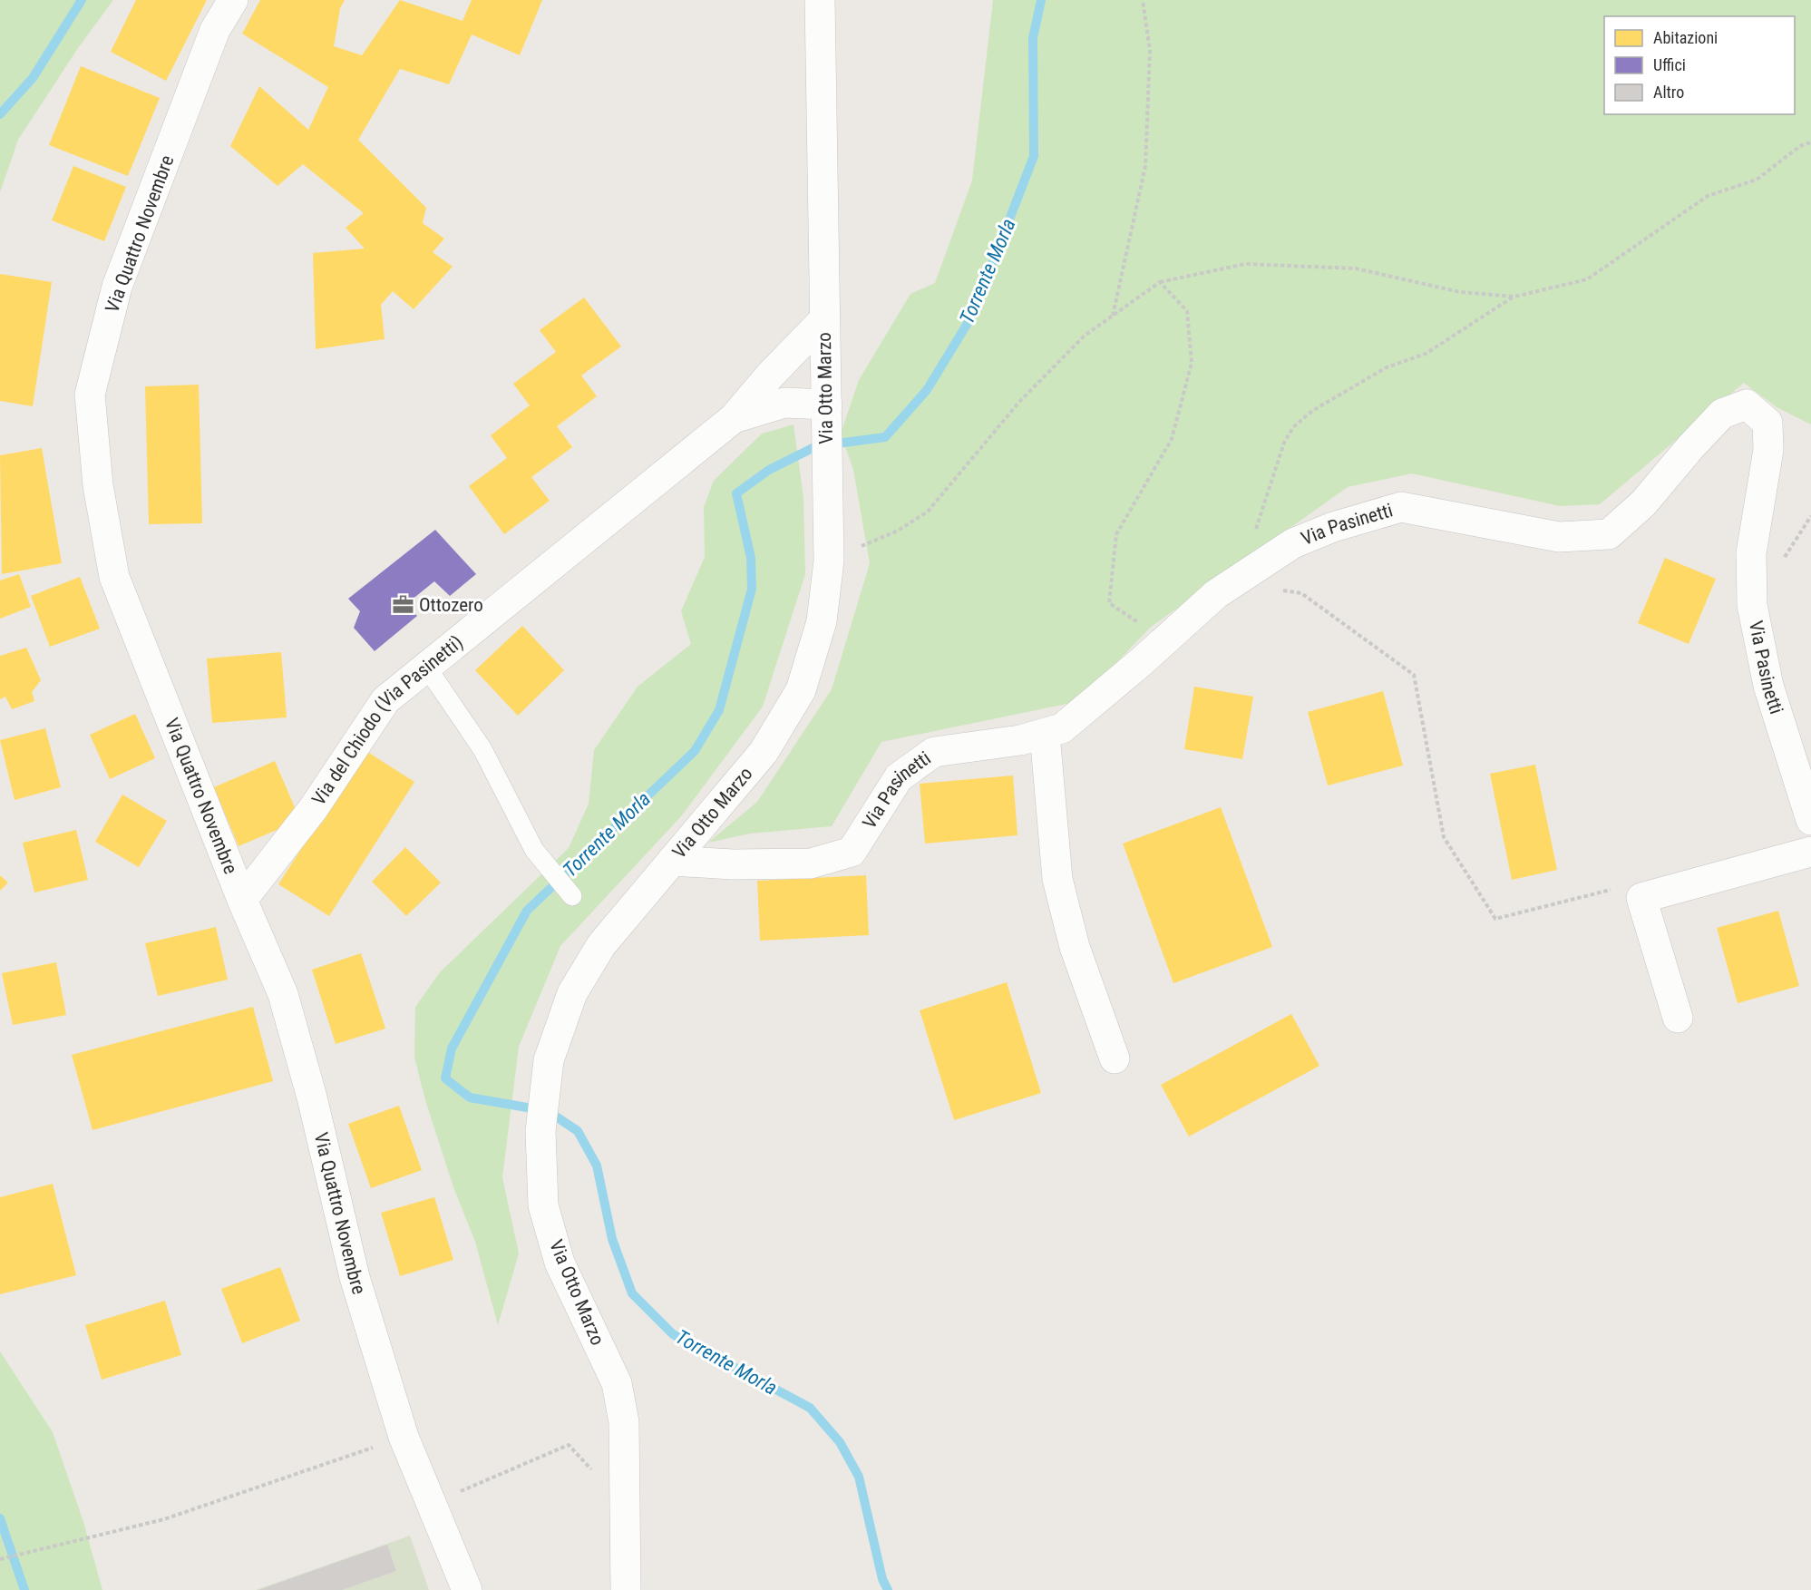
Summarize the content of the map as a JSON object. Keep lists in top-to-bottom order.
{
  "streets": {
    "street": [
      "Via Quattro Novembre",
      "Via Otto Marzo",
      "Via Pasinetti",
      "Via del Chiodo (Via Pasinetti)"
    ]
  },
  "crossings": [
    ["Via Quattro Novembre", "Via del Chiodo (Via Pasinetti)"],
    ["Via Otto Marzo", "Via Pasinetti"]
  ],
  "water": ["Torrente Morla"],
  "places": {
    "office": ["Ottozero"]
  },
  "legend": ["Abitazioni", "Uffici", "Altro"]
}
